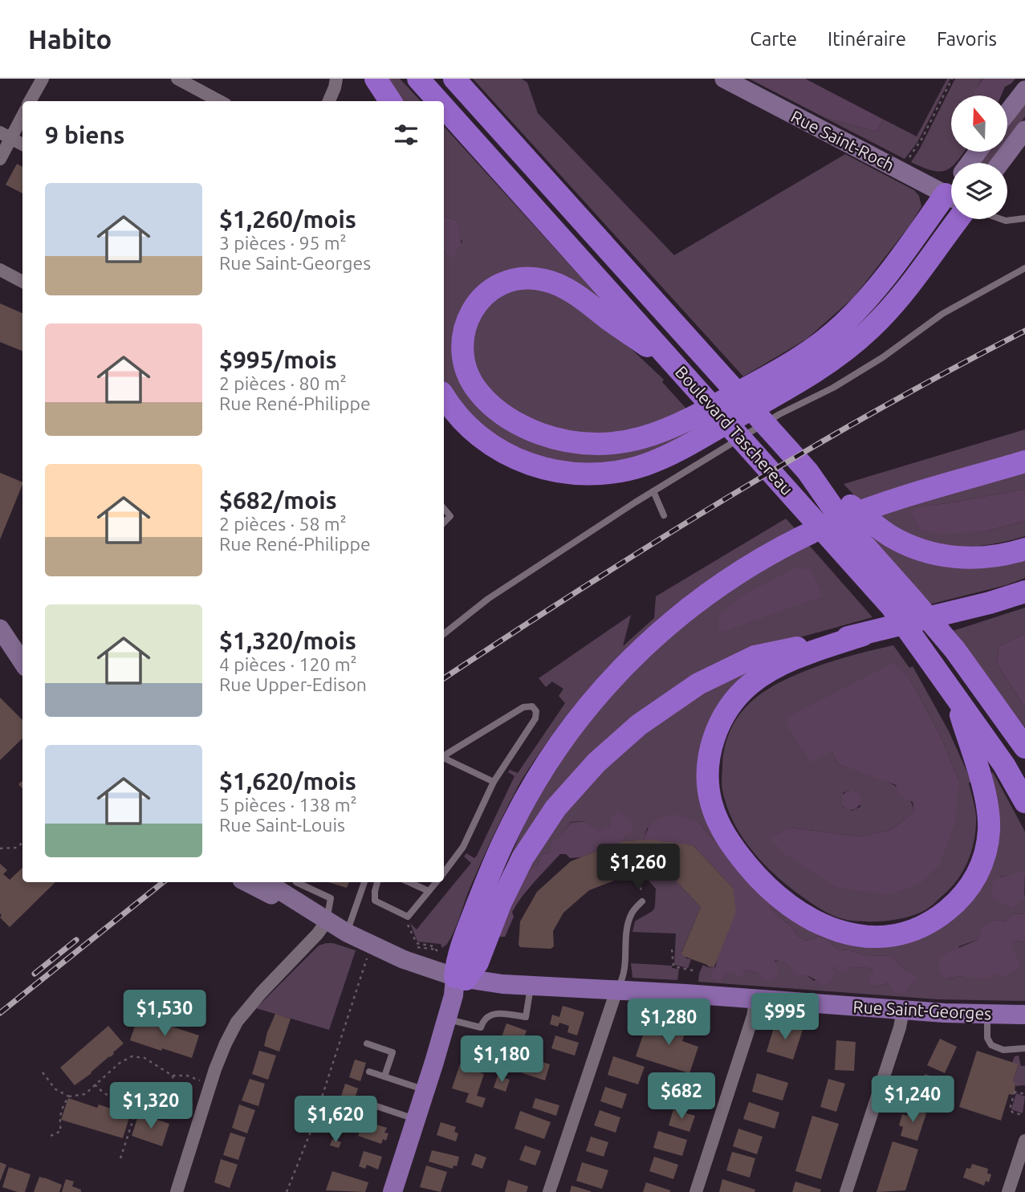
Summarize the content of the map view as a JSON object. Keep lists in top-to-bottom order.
{
  "streets": {
    "highway": ["Boulevard Taschereau"],
    "main road": ["Rue Saint-Roch", "Rue Saint-Georges"]
  },
  "north": "top",
  "page": {
    "header": "Habito",
    "nav": ["Carte", "Itinéraire", "Favoris"],
    "heading": "9 biens",
    "list": [
      {
        "name": "$1,260/mois",
        "note": "3 pièces · 95 m² · Rue Saint-Georges"
      },
      {
        "name": "$995/mois",
        "note": "2 pièces · 80 m² · Rue René-Philippe"
      },
      {
        "name": "$682/mois",
        "note": "2 pièces · 58 m² · Rue René-Philippe"
      },
      {
        "name": "$1,320/mois",
        "note": "4 pièces · 120 m² · Rue Upper-Edison"
      },
      {
        "name": "$1,620/mois",
        "note": "5 pièces · 138 m² · Rue Saint-Louis"
      }
    ],
    "price": [
      "$1,260",
      "$1,530",
      "$995",
      "$1,280",
      "$1,180",
      "$682",
      "$1,240",
      "$1,320",
      "$1,620"
    ]
  }
}
